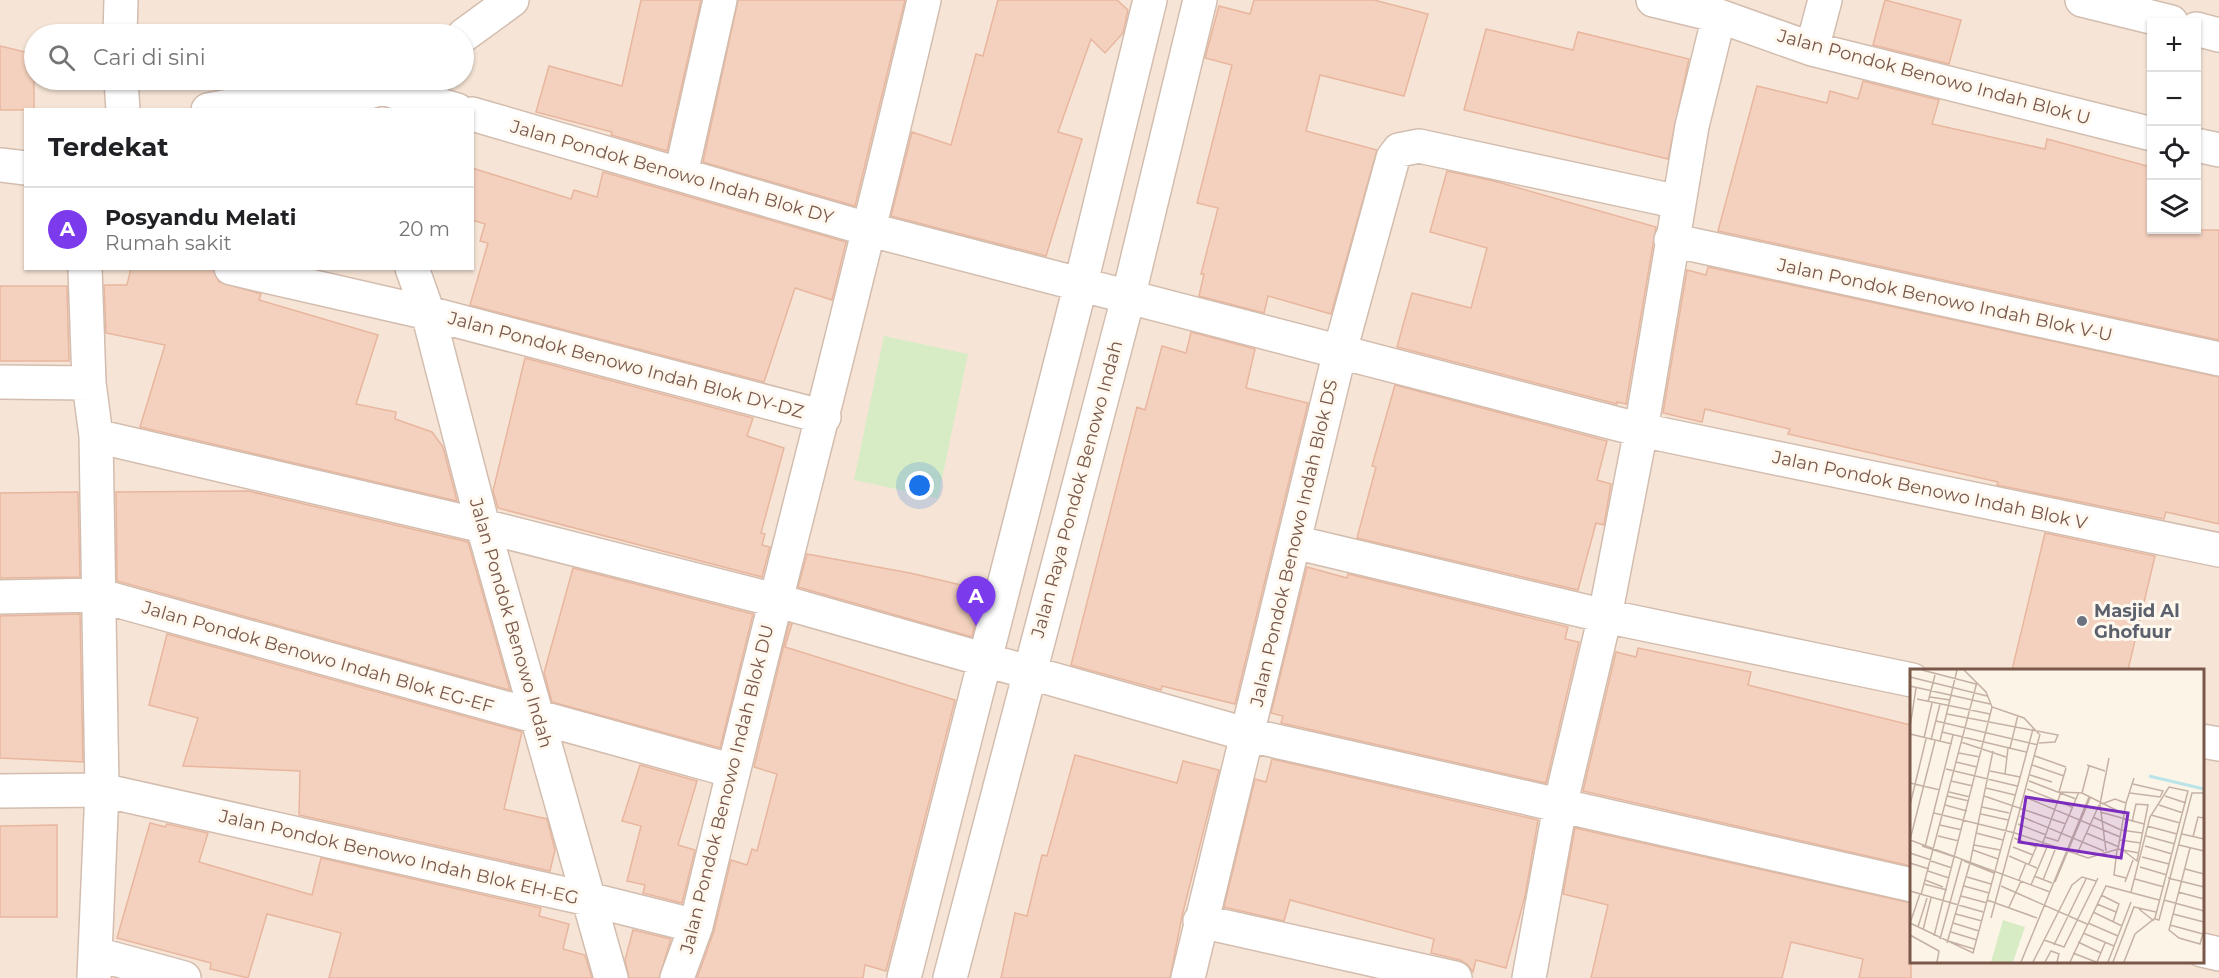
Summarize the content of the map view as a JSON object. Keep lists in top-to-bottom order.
{
  "streets": {
    "street": [
      "Jalan Pondok Benowo Indah Blok U",
      "Jalan Pondok Benowo Indah Blok DY",
      "Jalan Pondok Benowo Indah Blok V-U",
      "Jalan Pondok Benowo Indah Blok DY-DZ",
      "Jalan Raya Pondok Benowo Indah",
      "Jalan Pondok Benowo Indah Blok V",
      "Jalan Pondok Benowo Indah Blok DS",
      "Jalan Pondok Benowo Indah",
      "Jalan Pondok Benowo Indah Blok EG-EF",
      "Jalan Pondok Benowo Indah Blok DU",
      "Jalan Pondok Benowo Indah Blok EH-EG"
    ]
  },
  "crossings": [
    ["Jalan Pondok Benowo Indah Blok DY", "Jalan Raya Pondok Benowo Indah"],
    ["Jalan Pondok Benowo Indah Blok DY", "Jalan Pondok Benowo Indah Blok V"],
    ["Jalan Pondok Benowo Indah Blok DY", "Jalan Pondok Benowo Indah Blok DS"],
    ["Jalan Pondok Benowo Indah Blok DY-DZ", "Jalan Pondok Benowo Indah"],
    ["Jalan Pondok Benowo Indah Blok V", "Jalan Pondok Benowo Indah Blok DS"],
    ["Jalan Pondok Benowo Indah", "Jalan Pondok Benowo Indah Blok EG-EF"],
    ["Jalan Pondok Benowo Indah", "Jalan Pondok Benowo Indah Blok EH-EG"],
    ["Jalan Pondok Benowo Indah Blok EG-EF", "Jalan Pondok Benowo Indah Blok DU"],
    ["Jalan Pondok Benowo Indah Blok DU", "Jalan Pondok Benowo Indah Blok EH-EG"]
  ],
  "places": ["Masjid Al Ghofuur"],
  "page": {
    "map_buttons": ["+", "−"],
    "search": "Cari di sini",
    "heading": "Terdekat",
    "list": [
      {
        "mark": "A",
        "name": "Posyandu Melati",
        "note": "Rumah sakit",
        "value": "20 m"
      }
    ],
    "pins": "A"
  }
}
